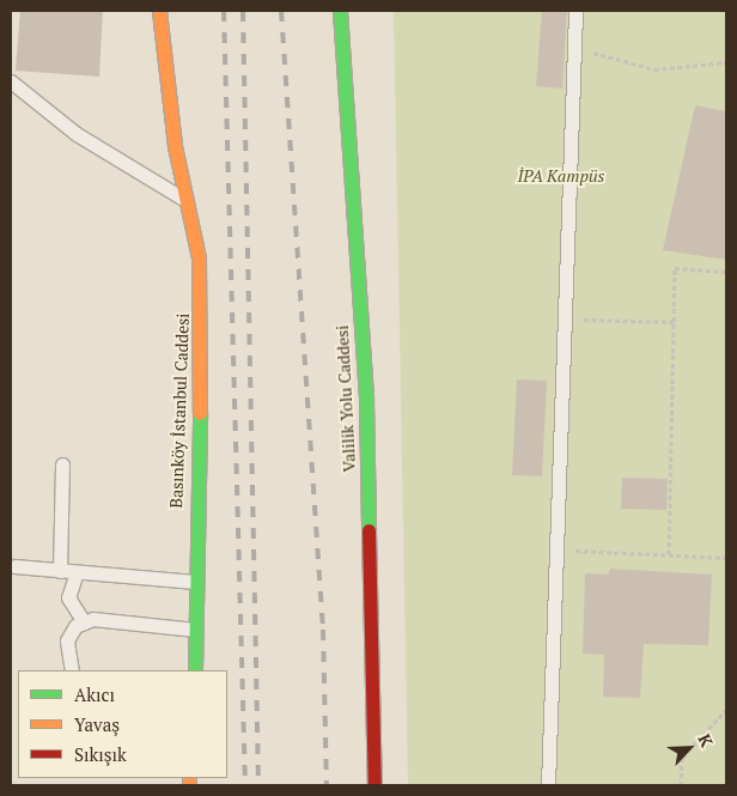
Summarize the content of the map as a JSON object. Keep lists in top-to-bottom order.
{
  "streets": {
    "main road": ["Valilik Yolu Caddesi", "Basınköy İstanbul Caddesi"]
  },
  "parks": ["İPA Kampüs"],
  "legend": ["Akıcı", "Yavaş", "Sıkışık"],
  "north": "top right"
}
